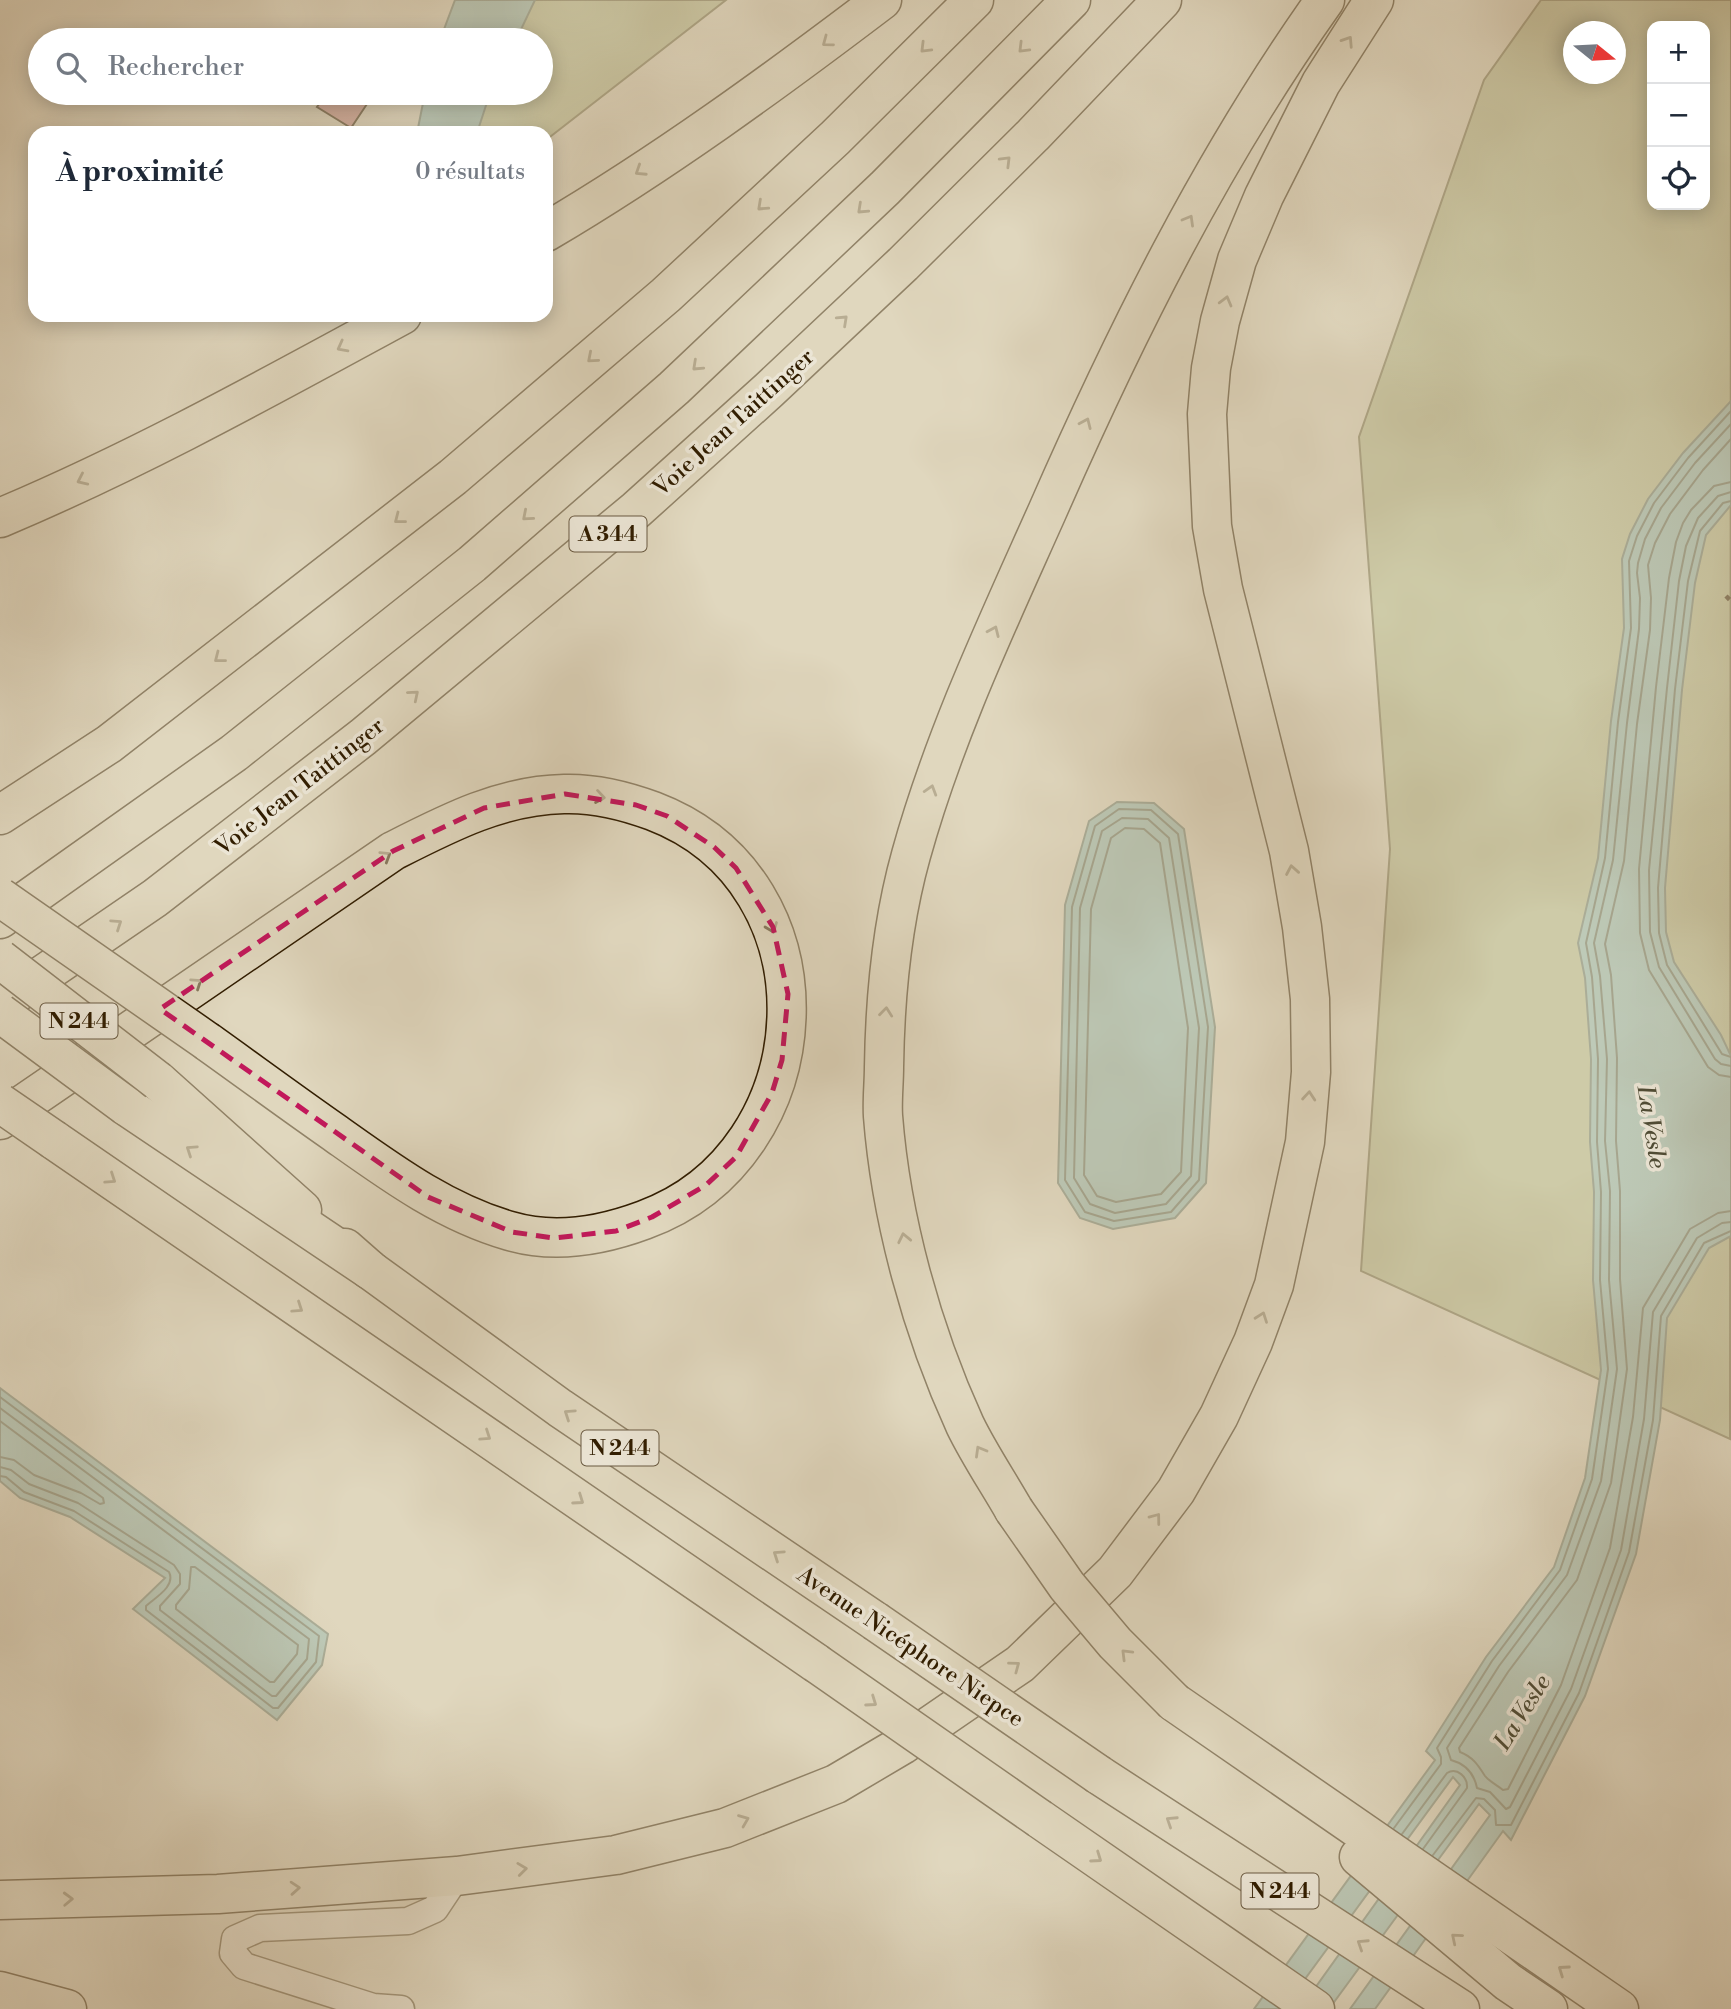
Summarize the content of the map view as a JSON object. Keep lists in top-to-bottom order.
{
  "streets": {
    "highway": [
      "Voie Jean Taittinger",
      "A 344",
      "N 244",
      "Avenue Nicéphore Niepce"
    ]
  },
  "crossings": [
    ["N 244", "Avenue Nicéphore Niepce"]
  ],
  "water": ["La Vesle"],
  "north": "right",
  "page": {
    "map_buttons": ["+", "−"],
    "search": "Rechercher",
    "heading": ["À proximité", "0 résultats"]
  }
}
